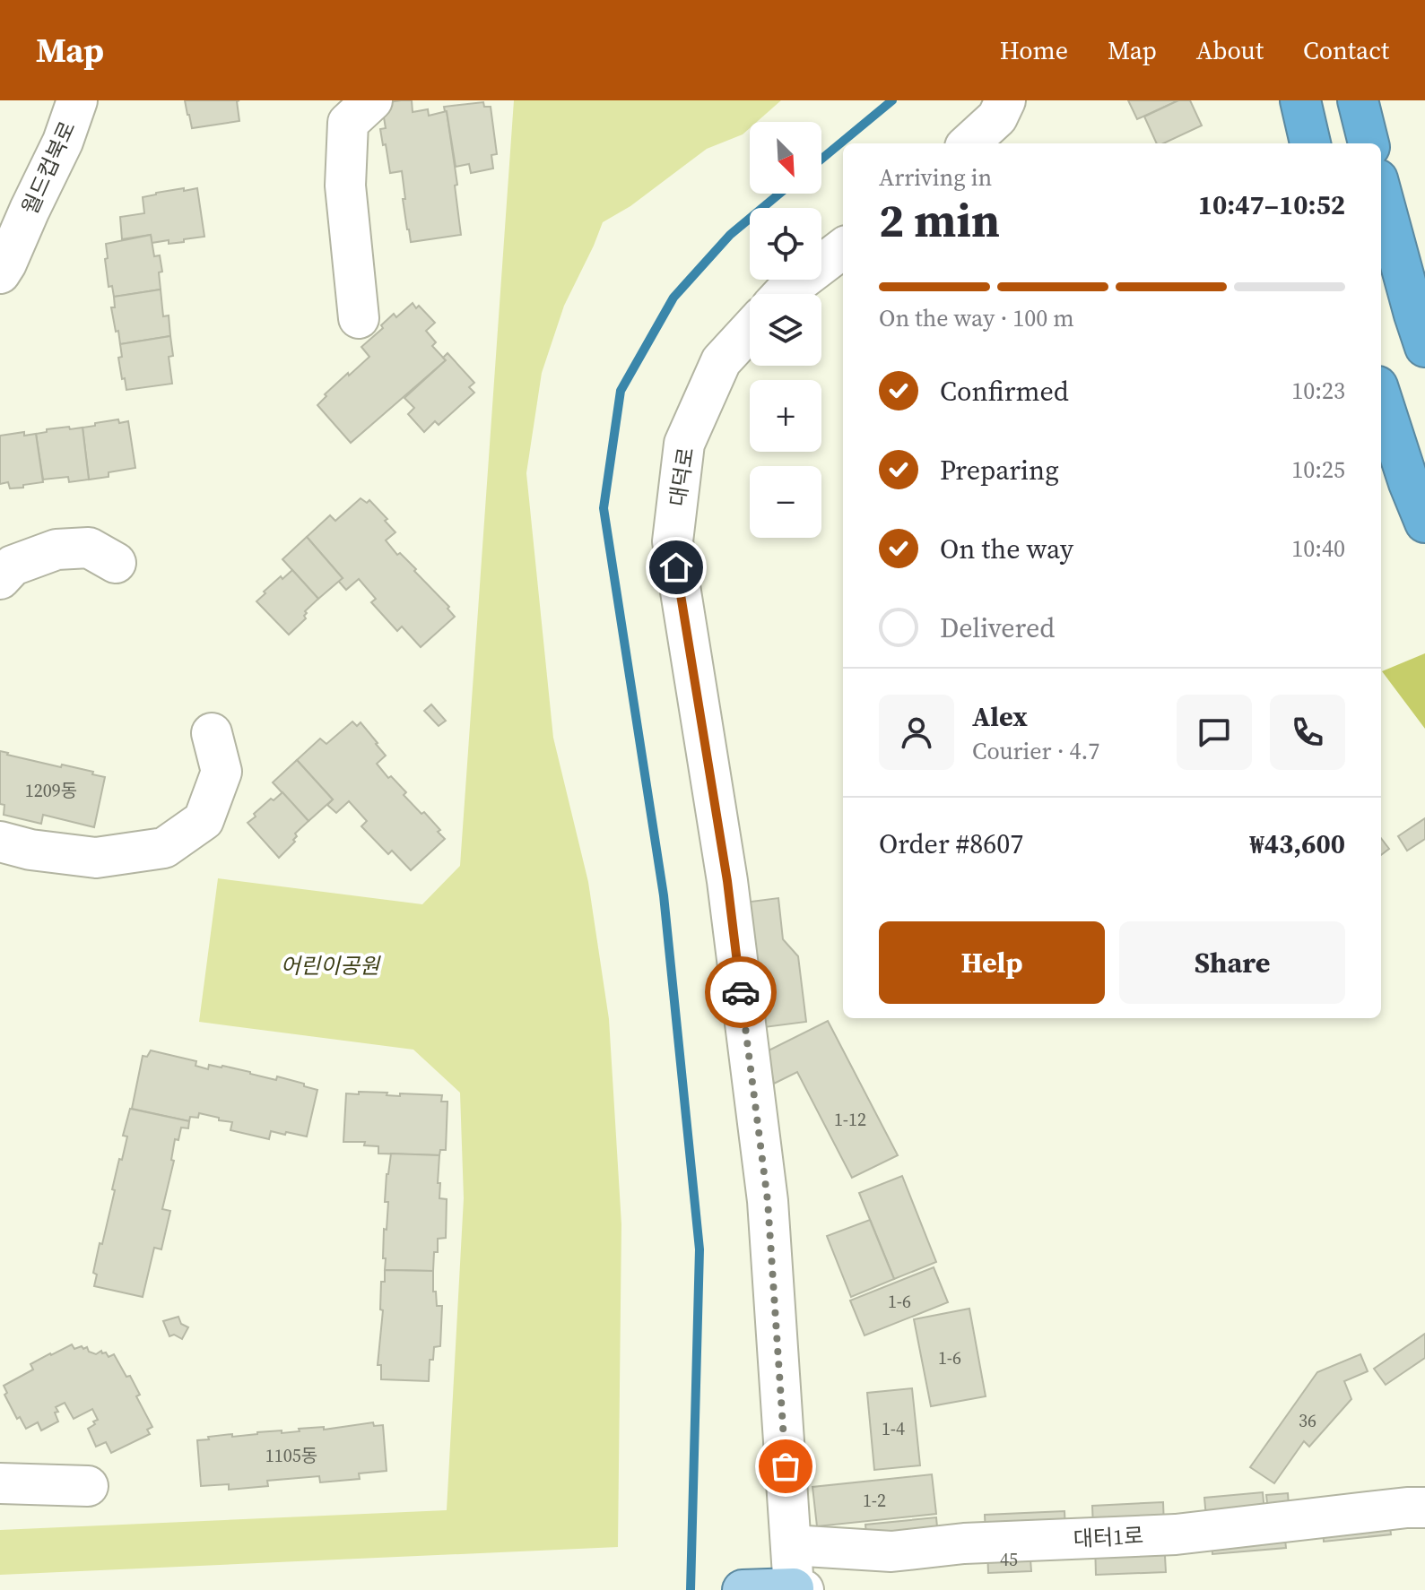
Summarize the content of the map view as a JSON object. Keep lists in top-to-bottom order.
{
  "streets": {
    "street": ["월드컵북로", "대덕로", "대터1로"]
  },
  "crossings": [
    ["대덕로", "대터1로"]
  ],
  "parks": ["어린이공원"],
  "house_numbers": [
    "1209동",
    "1-12",
    "1-6",
    "1-6",
    "36",
    "1-4",
    "1105동",
    "1-2",
    "45"
  ],
  "north": "bottom right",
  "page": {
    "header": "Map",
    "nav": [
      "Home",
      "Map",
      "About",
      "Contact"
    ],
    "map_buttons": ["+", "−"],
    "heading": ["2 min", "Arriving in", "10:47–10:52"],
    "panel": [
      "Alex",
      "Courier · 4.7",
      "Order #8607",
      "₩43,600"
    ],
    "bar": "On the way · 100 m",
    "list": [
      ["Confirmed", "10:23"],
      ["Preparing", "10:25"],
      ["On the way", "10:40"],
      "Delivered"
    ],
    "buttons": ["Help", "Share"]
  }
}
